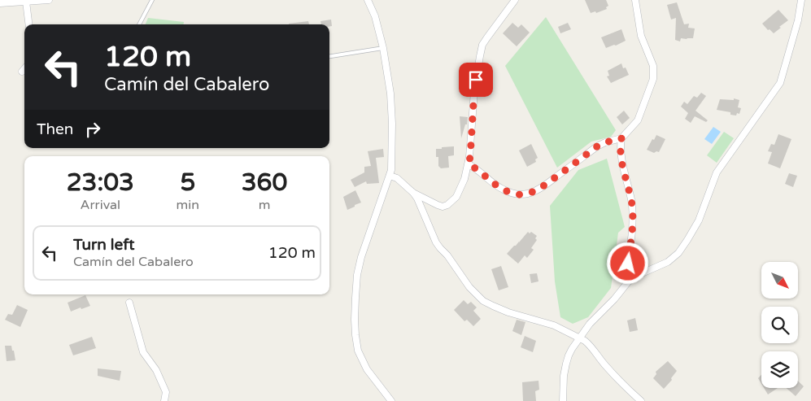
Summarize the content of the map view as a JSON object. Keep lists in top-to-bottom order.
{
  "north": "bottom right",
  "page": {
    "turn": ["120 m", "Camín del Cabalero"],
    "then": "Then",
    "eta": [
      "23:03",
      "Arrival",
      "5",
      "min",
      "360",
      "m"
    ],
    "list": [
      {
        "name": "Turn left",
        "note": "Camín del Cabalero",
        "value": "120 m"
      }
    ]
  }
}
